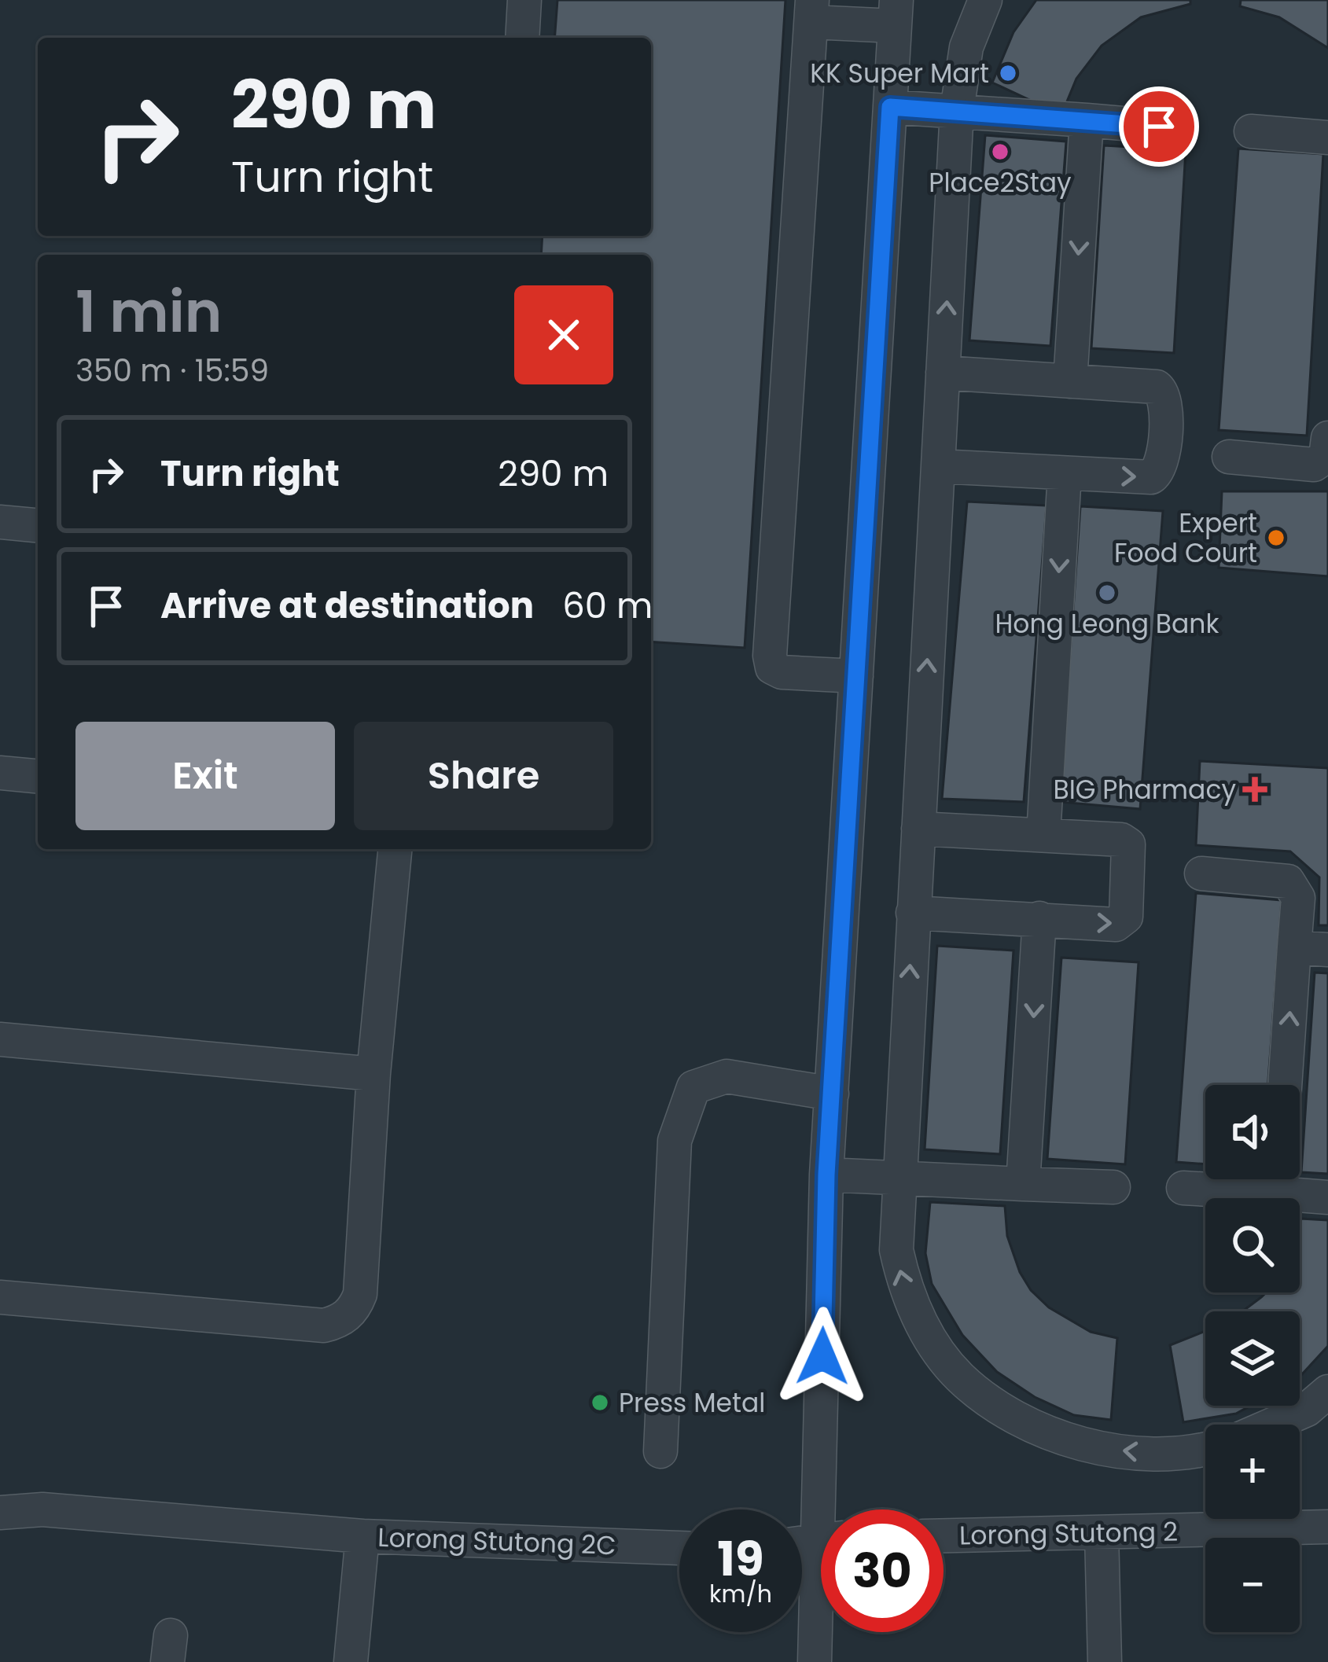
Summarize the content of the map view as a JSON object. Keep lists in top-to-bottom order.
{
  "streets": {
    "street": ["Lorong Stutong 2", "Lorong Stutong 2C"]
  },
  "places": {
    "other": [
      "KK Super Mart",
      "Place2Stay",
      "Expert Food Court",
      "Hong Leong Bank",
      "Press Metal"
    ],
    "health": ["BIG Pharmacy"]
  },
  "page": {
    "turn": ["290 m", "Turn right"],
    "heading": ["1 min", "350 m · 15:59"],
    "list": [
      {
        "name": "Turn right",
        "value": "290 m"
      },
      {
        "name": "Arrive at destination",
        "value": "60 m"
      }
    ],
    "buttons": ["Exit", "Share"],
    "map_buttons": ["+", "−"],
    "speed": "19 km/h",
    "limit": "30"
  }
}
